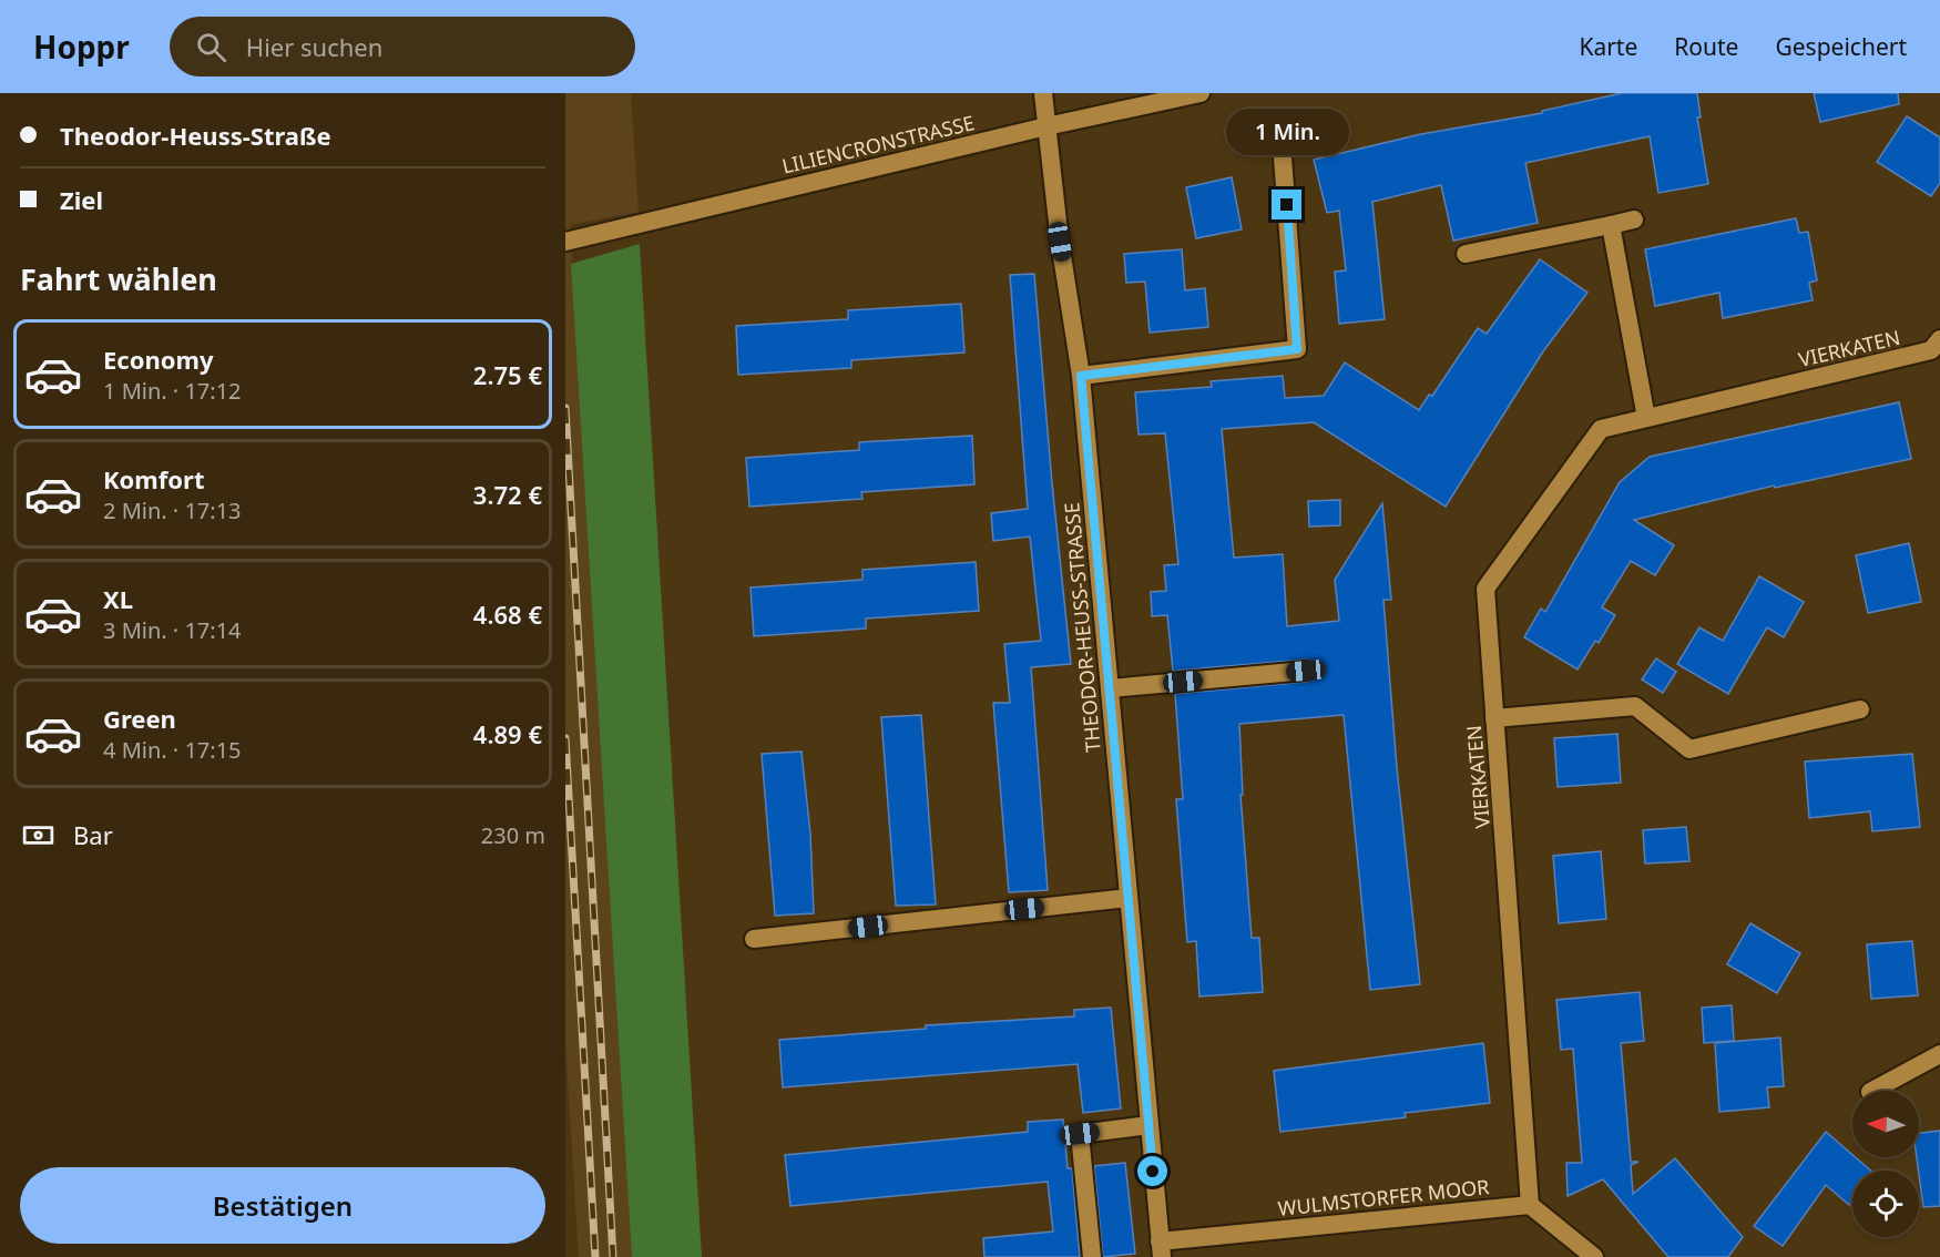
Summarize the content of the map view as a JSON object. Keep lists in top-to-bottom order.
{
  "streets": {
    "street": [
      "LILIENCRONSTRASSE",
      "VIERKATEN",
      "THEODOR-HEUSS-STRASSE",
      "WULMSTORFER MOOR"
    ]
  },
  "crossings": [
    ["LILIENCRONSTRASSE", "THEODOR-HEUSS-STRASSE"],
    ["VIERKATEN", "WULMSTORFER MOOR"],
    ["THEODOR-HEUSS-STRASSE", "WULMSTORFER MOOR"]
  ],
  "north": "left",
  "page": {
    "header": "Hoppr",
    "search": "Hier suchen",
    "nav": ["Karte", "Route", "Gespeichert"],
    "banner": ["Theodor-Heuss-Straße", "Ziel"],
    "bubble": "1 Min.",
    "heading": "Fahrt wählen",
    "list": [
      {
        "name": "Economy",
        "note": "1 Min. · 17:12",
        "value": "2.75 €"
      },
      {
        "name": "Komfort",
        "note": "2 Min. · 17:13",
        "value": "3.72 €"
      },
      {
        "name": "XL",
        "note": "3 Min. · 17:14",
        "value": "4.68 €"
      },
      {
        "name": "Green",
        "note": "4 Min. · 17:15",
        "value": "4.89 €"
      }
    ],
    "pay": ["Bar", "230 m"],
    "buttons": "Bestätigen"
  }
}
